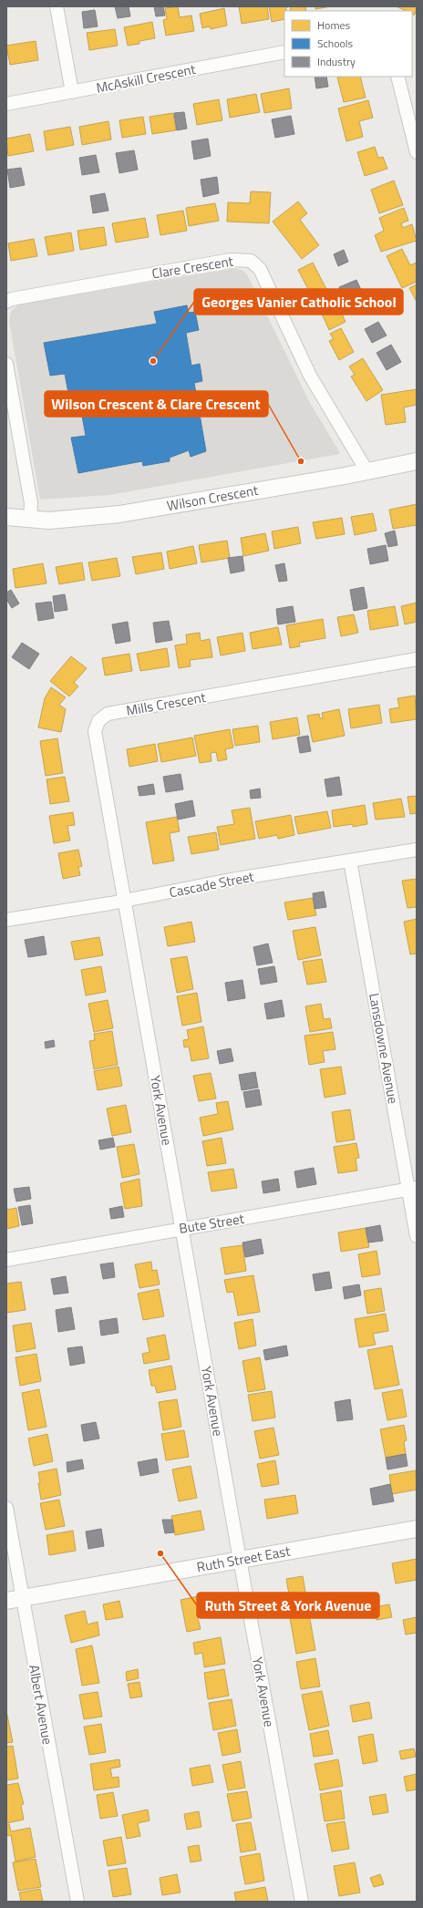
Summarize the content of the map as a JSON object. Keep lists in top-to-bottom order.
{
  "streets": {
    "street": [
      "McAskill Crescent",
      "Clare Crescent",
      "Wilson Crescent",
      "Mills Crescent",
      "Cascade Street",
      "Lansdowne Avenue",
      "York Avenue",
      "Bute Street",
      "Ruth Street East",
      "Albert Avenue"
    ]
  },
  "crossings": [
    ["Clare Crescent", "Wilson Crescent"],
    ["Mills Crescent", "Cascade Street"],
    ["Mills Crescent", "York Avenue"],
    ["Cascade Street", "Lansdowne Avenue"],
    ["Cascade Street", "York Avenue"],
    ["Lansdowne Avenue", "Bute Street"],
    ["York Avenue", "Bute Street"],
    ["York Avenue", "Ruth Street East"],
    ["Ruth Street East", "Albert Avenue"]
  ],
  "places": ["Georges Vanier Catholic School", "Wilson Crescent & Clare Crescent", "Ruth Street & York Avenue"],
  "legend": ["Homes", "Schools", "Industry"]
}
